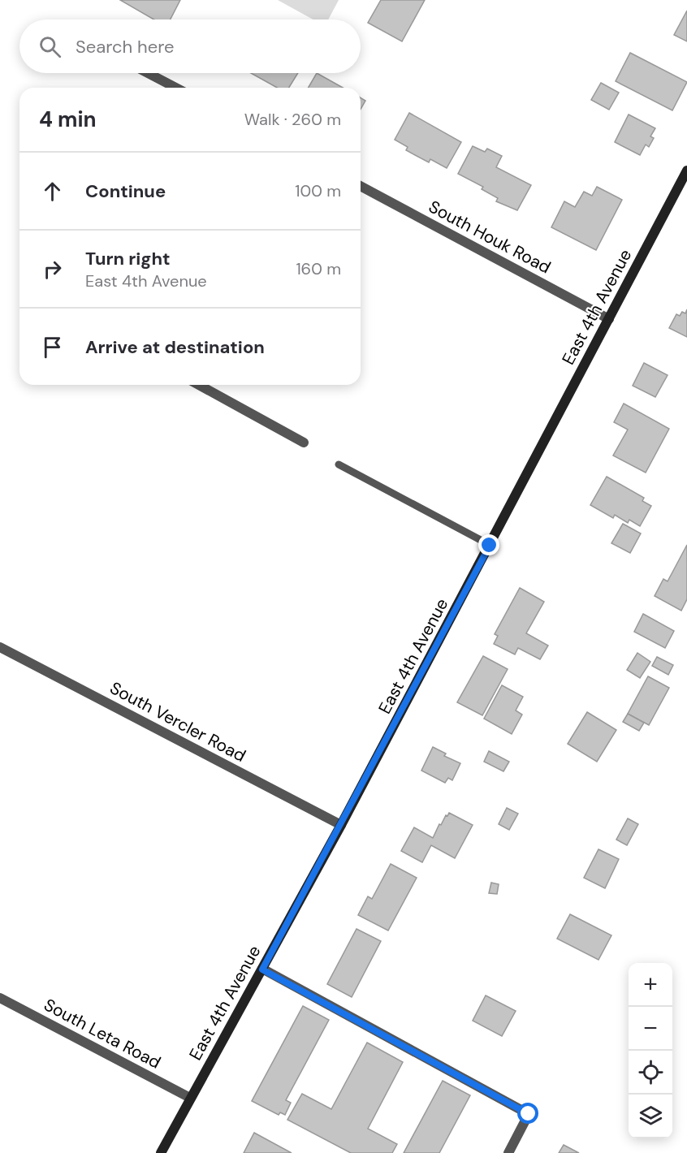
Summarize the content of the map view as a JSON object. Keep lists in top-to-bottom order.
{
  "streets": {
    "street": [
      "South Houk Road",
      "East 4th Avenue",
      "South Vercler Road",
      "South Leta Road"
    ]
  },
  "crossings": [
    ["South Houk Road", "East 4th Avenue"],
    ["East 4th Avenue", "South Vercler Road"],
    ["East 4th Avenue", "South Leta Road"]
  ],
  "page": {
    "search": "Search here",
    "heading": ["4 min", "Walk · 260 m"],
    "list": [
      ["Continue", "100 m"],
      ["Turn right", "East 4th Avenue", "160 m"],
      "Arrive at destination"
    ],
    "map_buttons": ["+", "−"]
  }
}
